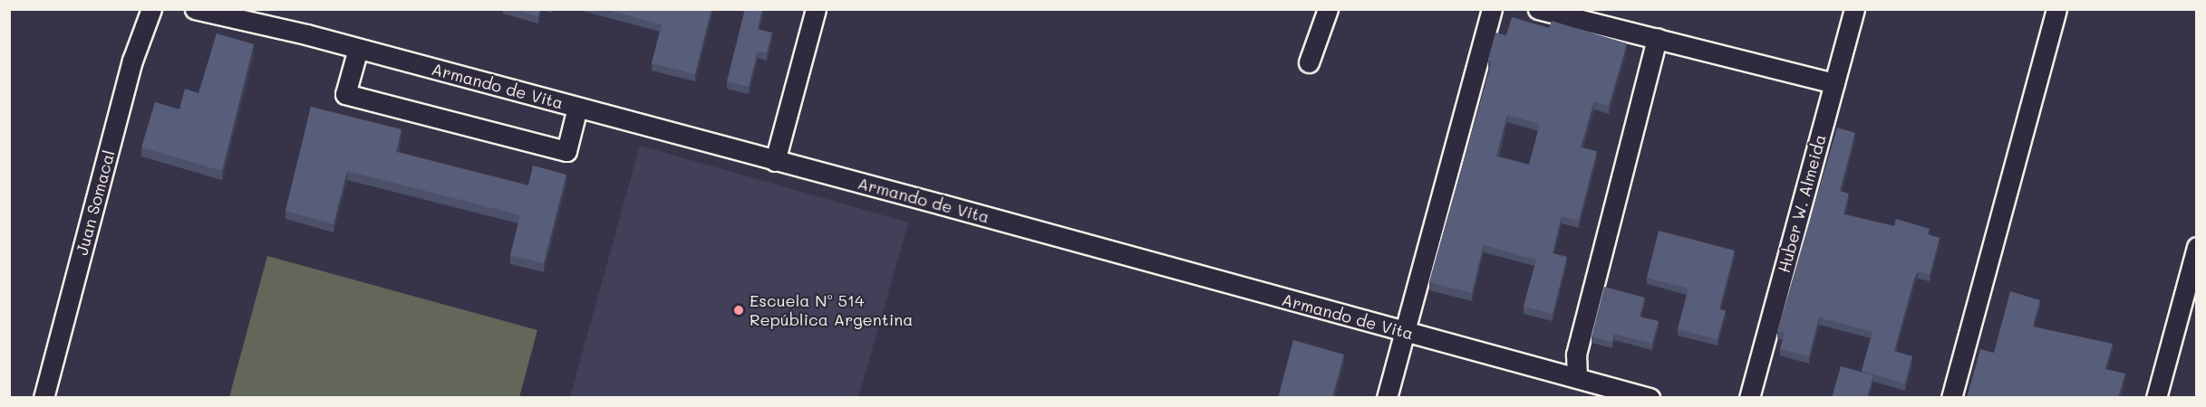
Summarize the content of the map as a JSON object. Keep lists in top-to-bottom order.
{
  "streets": {
    "street": ["Armando de Vita", "Juan Somacal", "Huber W. Almeida"]
  },
  "places": ["Escuela Nº 514 República Argentina"]
}
